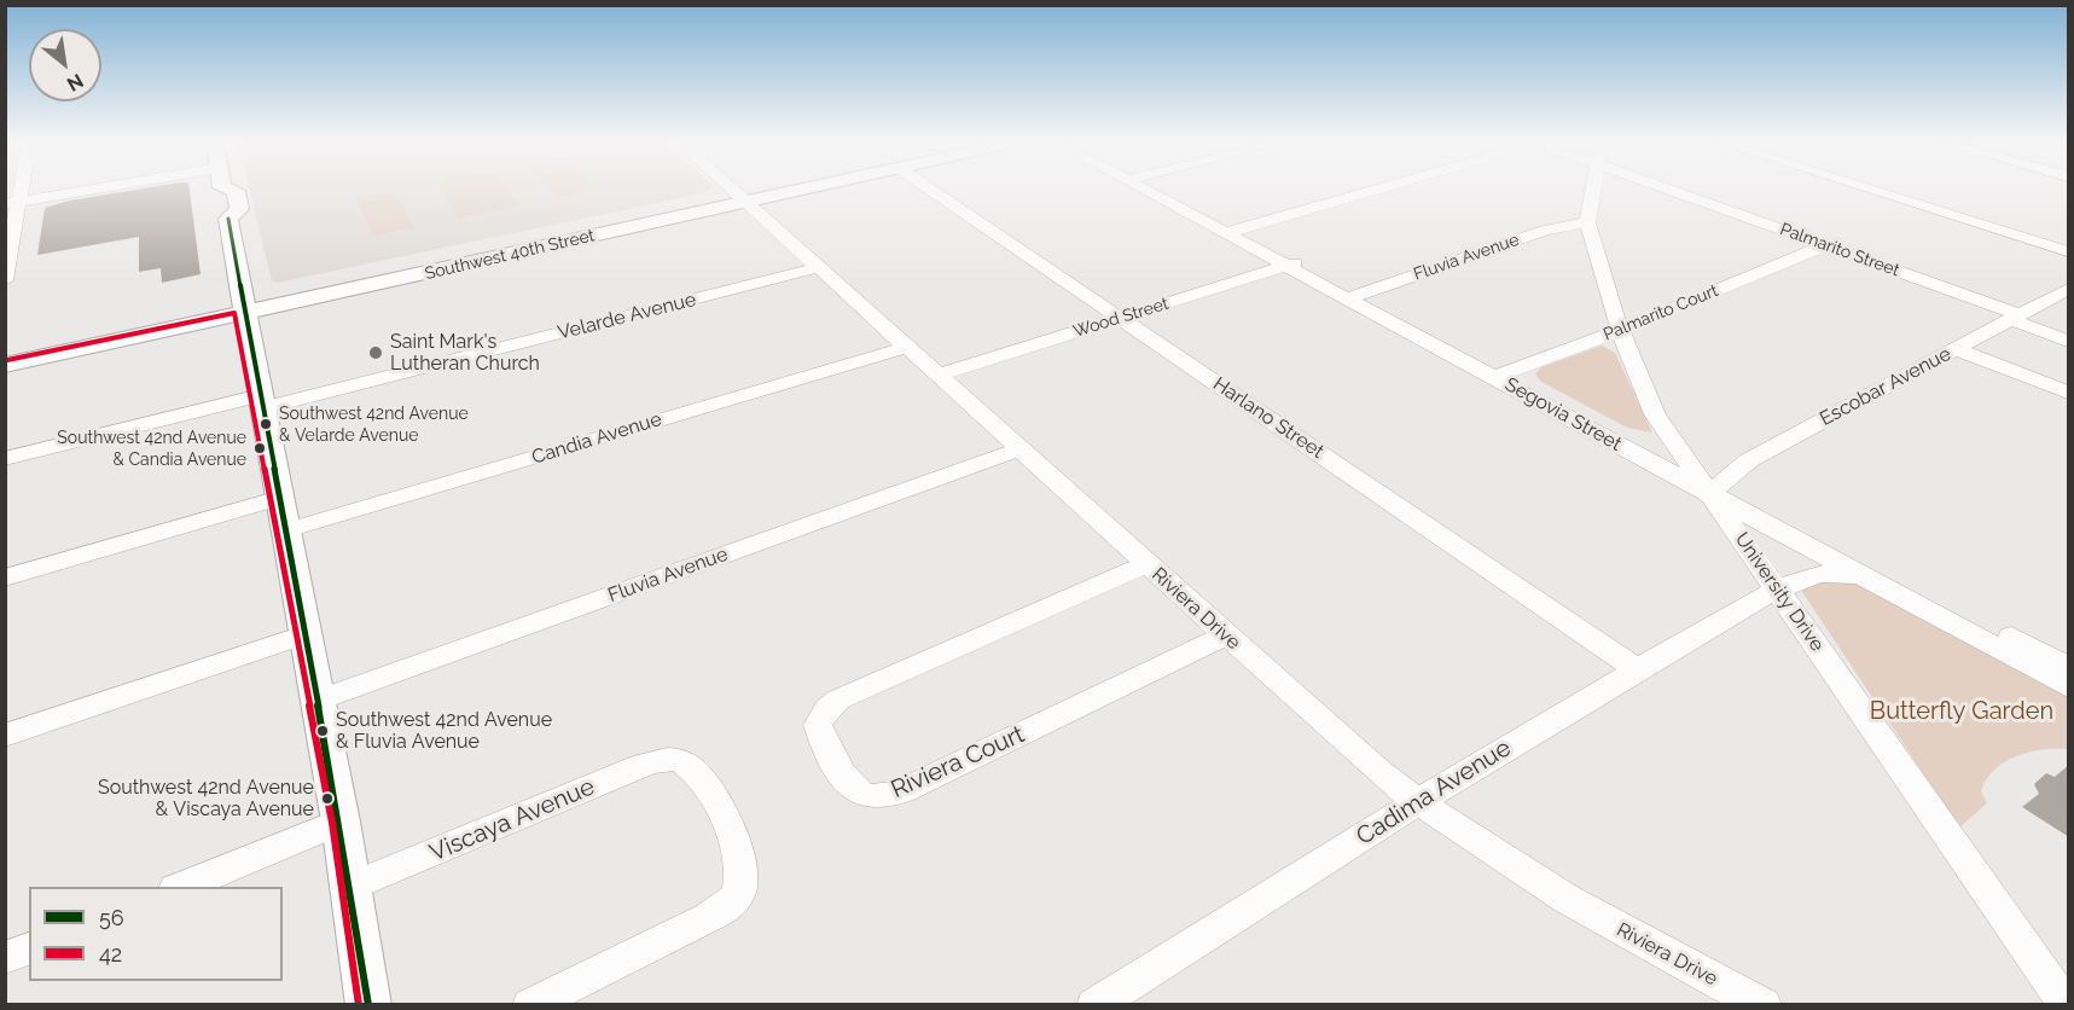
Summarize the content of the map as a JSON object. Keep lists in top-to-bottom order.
{
  "streets": {
    "main road": ["Southwest 40th Street"],
    "street": [
      "Palmarito Street",
      "Fluvia Avenue",
      "Palmarito Court",
      "Velarde Avenue",
      "Wood Street",
      "Escobar Avenue",
      "Segovia Street",
      "Harlano Street",
      "Candia Avenue",
      "University Drive",
      "Riviera Drive",
      "Riviera Court",
      "Cadima Avenue",
      "Viscaya Avenue"
    ]
  },
  "crossings": [
    ["Palmarito Street", "Palmarito Court"],
    ["Palmarito Street", "Escobar Avenue"],
    ["Southwest 40th Street", "Riviera Drive"],
    ["Fluvia Avenue", "Segovia Street"],
    ["Fluvia Avenue", "Riviera Drive"],
    ["Palmarito Court", "Segovia Street"],
    ["Velarde Avenue", "Riviera Drive"],
    ["Wood Street", "Segovia Street"],
    ["Wood Street", "Harlano Street"],
    ["Wood Street", "Riviera Drive"],
    ["Escobar Avenue", "Segovia Street"],
    ["Escobar Avenue", "University Drive"],
    ["Segovia Street", "University Drive"],
    ["Segovia Street", "Cadima Avenue"],
    ["Harlano Street", "Cadima Avenue"],
    ["Candia Avenue", "Riviera Drive"],
    ["University Drive", "Cadima Avenue"],
    ["Riviera Drive", "Riviera Court"],
    ["Riviera Drive", "Cadima Avenue"]
  ],
  "parks": ["Butterfly Garden"],
  "places": [
    "Saint Mark's Lutheran Church",
    "Southwest 42nd Avenue & Velarde Avenue",
    "Southwest 42nd Avenue & Candia Avenue",
    "Southwest 42nd Avenue & Fluvia Avenue",
    "Southwest 42nd Avenue & Viscaya Avenue"
  ],
  "lines": ["transit line 56", "transit line 42"],
  "legend": ["56", "42"],
  "north": "bottom right"
}
